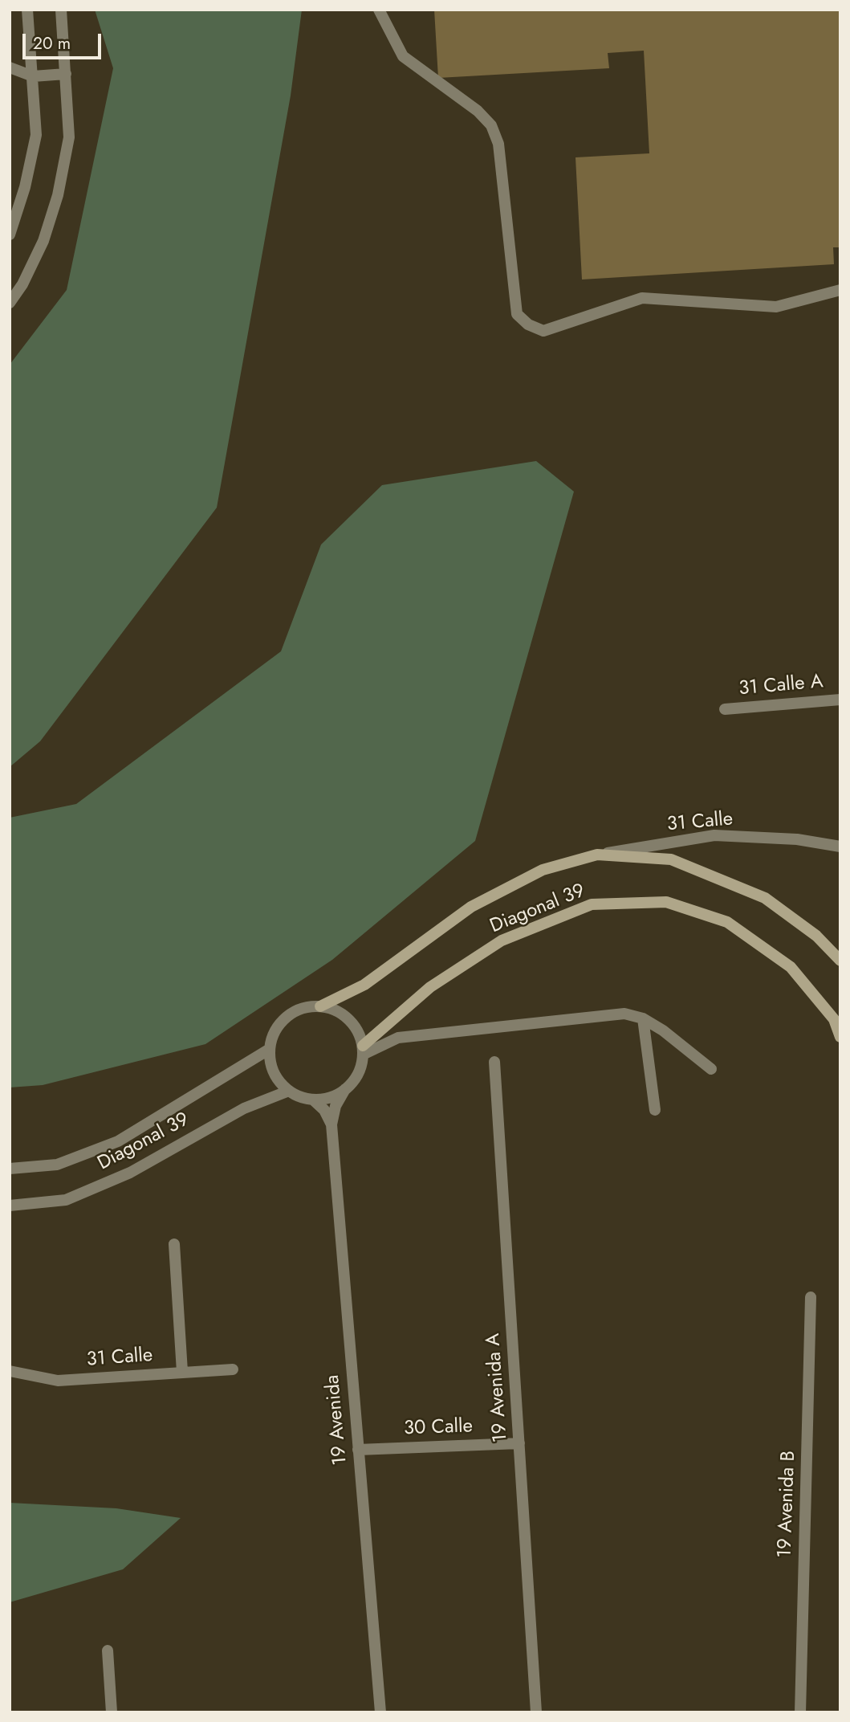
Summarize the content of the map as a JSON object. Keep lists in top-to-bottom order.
{
  "streets": {
    "street": [
      "31 Calle A",
      "31 Calle",
      "Diagonal 39",
      "19 Avenida A",
      "19 Avenida",
      "30 Calle",
      "19 Avenida B"
    ]
  },
  "crossings": [
    ["Diagonal 39", "19 Avenida"],
    ["19 Avenida A", "30 Calle"],
    ["19 Avenida", "30 Calle"]
  ],
  "scale_bar": "20 m"
}
